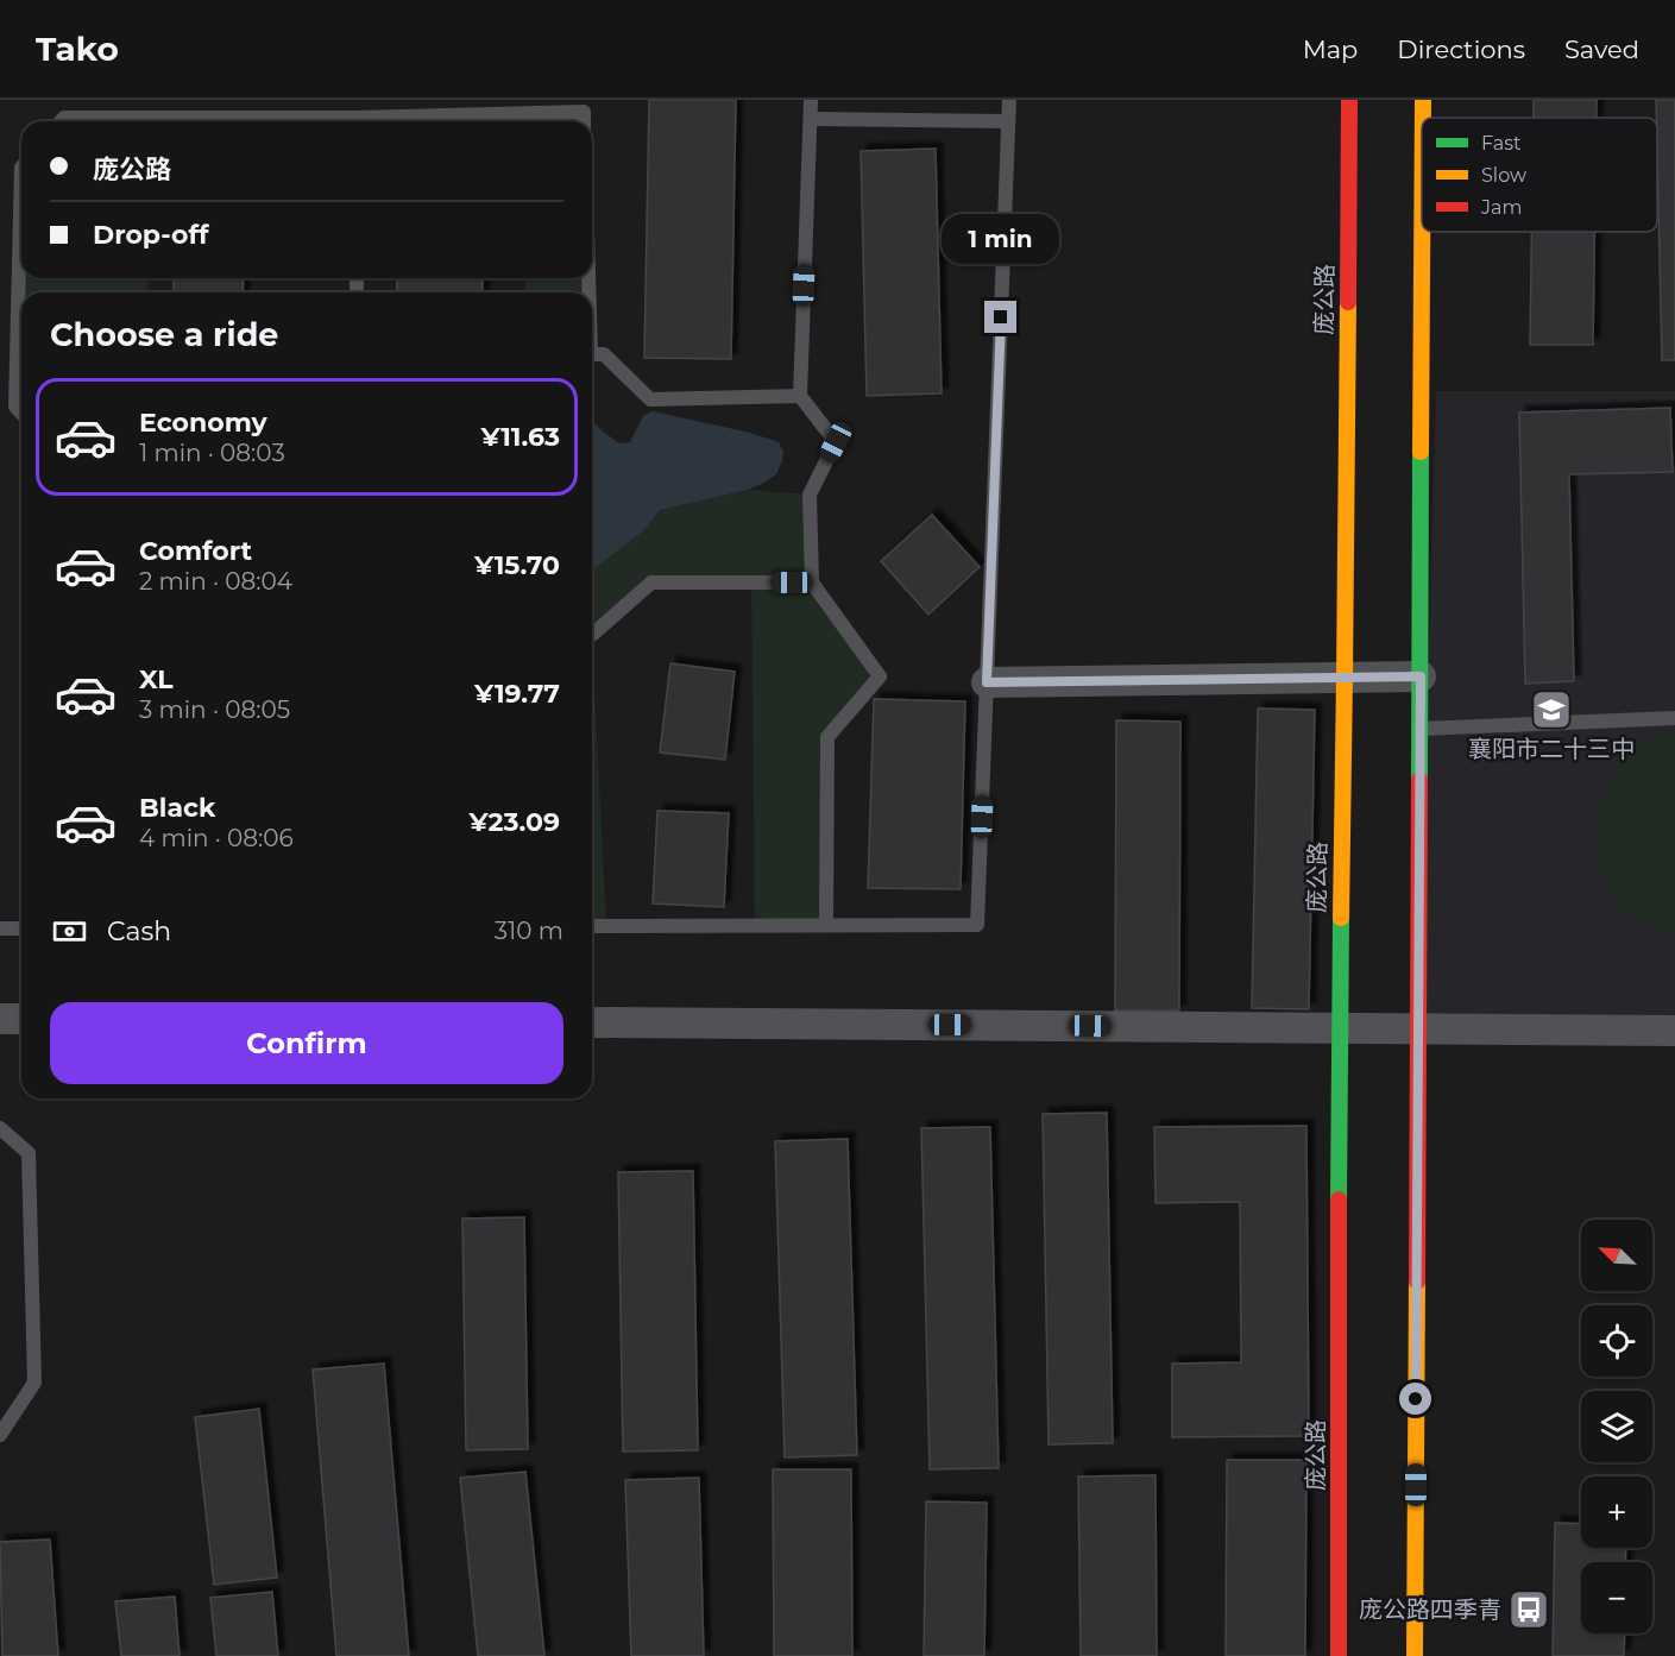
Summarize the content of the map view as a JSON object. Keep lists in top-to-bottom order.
{
  "streets": {
    "main road": ["庞公路"]
  },
  "places": {
    "school or university": ["襄阳市二十三中"],
    "bus stop": ["庞公路四季青"]
  },
  "legend": ["Fast", "Slow", "Jam"],
  "north": "top left",
  "page": {
    "header": "Tako",
    "nav": ["Map", "Directions", "Saved"],
    "banner": ["庞公路", "Drop-off"],
    "bubble": "1 min",
    "heading": "Choose a ride",
    "list": [
      {
        "name": "Economy",
        "note": "1 min · 08:03",
        "value": "¥11.63"
      },
      {
        "name": "Comfort",
        "note": "2 min · 08:04",
        "value": "¥15.70"
      },
      {
        "name": "XL",
        "note": "3 min · 08:05",
        "value": "¥19.77"
      },
      {
        "name": "Black",
        "note": "4 min · 08:06",
        "value": "¥23.09"
      }
    ],
    "pay": ["Cash", "310 m"],
    "buttons": "Confirm",
    "map_buttons": ["+", "−"]
  }
}
